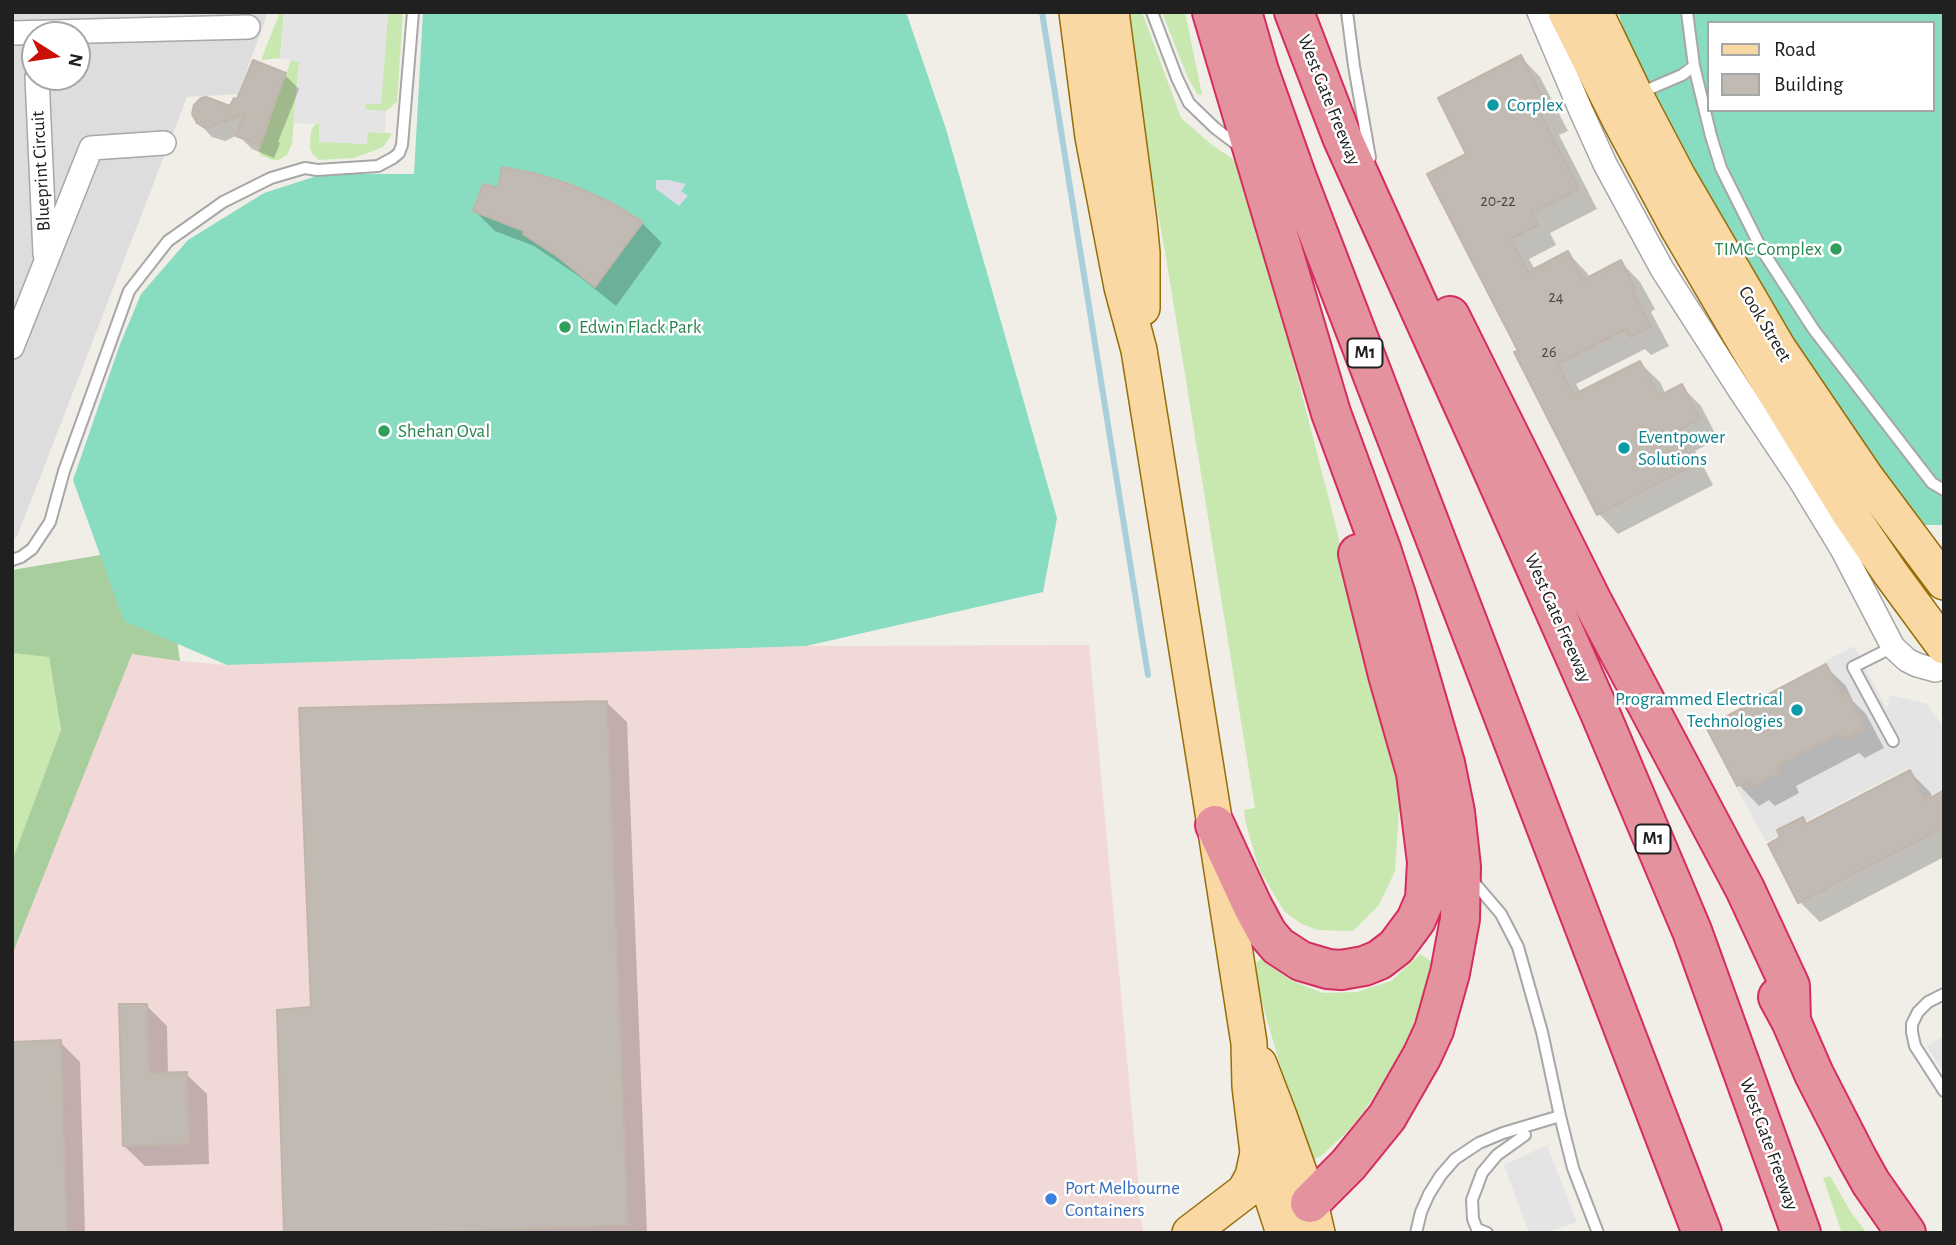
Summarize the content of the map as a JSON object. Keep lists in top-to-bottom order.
{
  "streets": {
    "highway": ["West Gate Freeway", "M1"],
    "main road": ["Cook Street"],
    "street": ["Blueprint Circuit"]
  },
  "places": [
    "Corplex",
    "TIMC Complex",
    "Edwin Flack Park",
    "Shehan Oval",
    "Eventpower Solutions",
    "Programmed Electrical Technologies",
    "Port Melbourne Containers"
  ],
  "house_numbers": ["20-22", "24", "26"],
  "legend": ["Road", "Building"],
  "north": "right"
}
